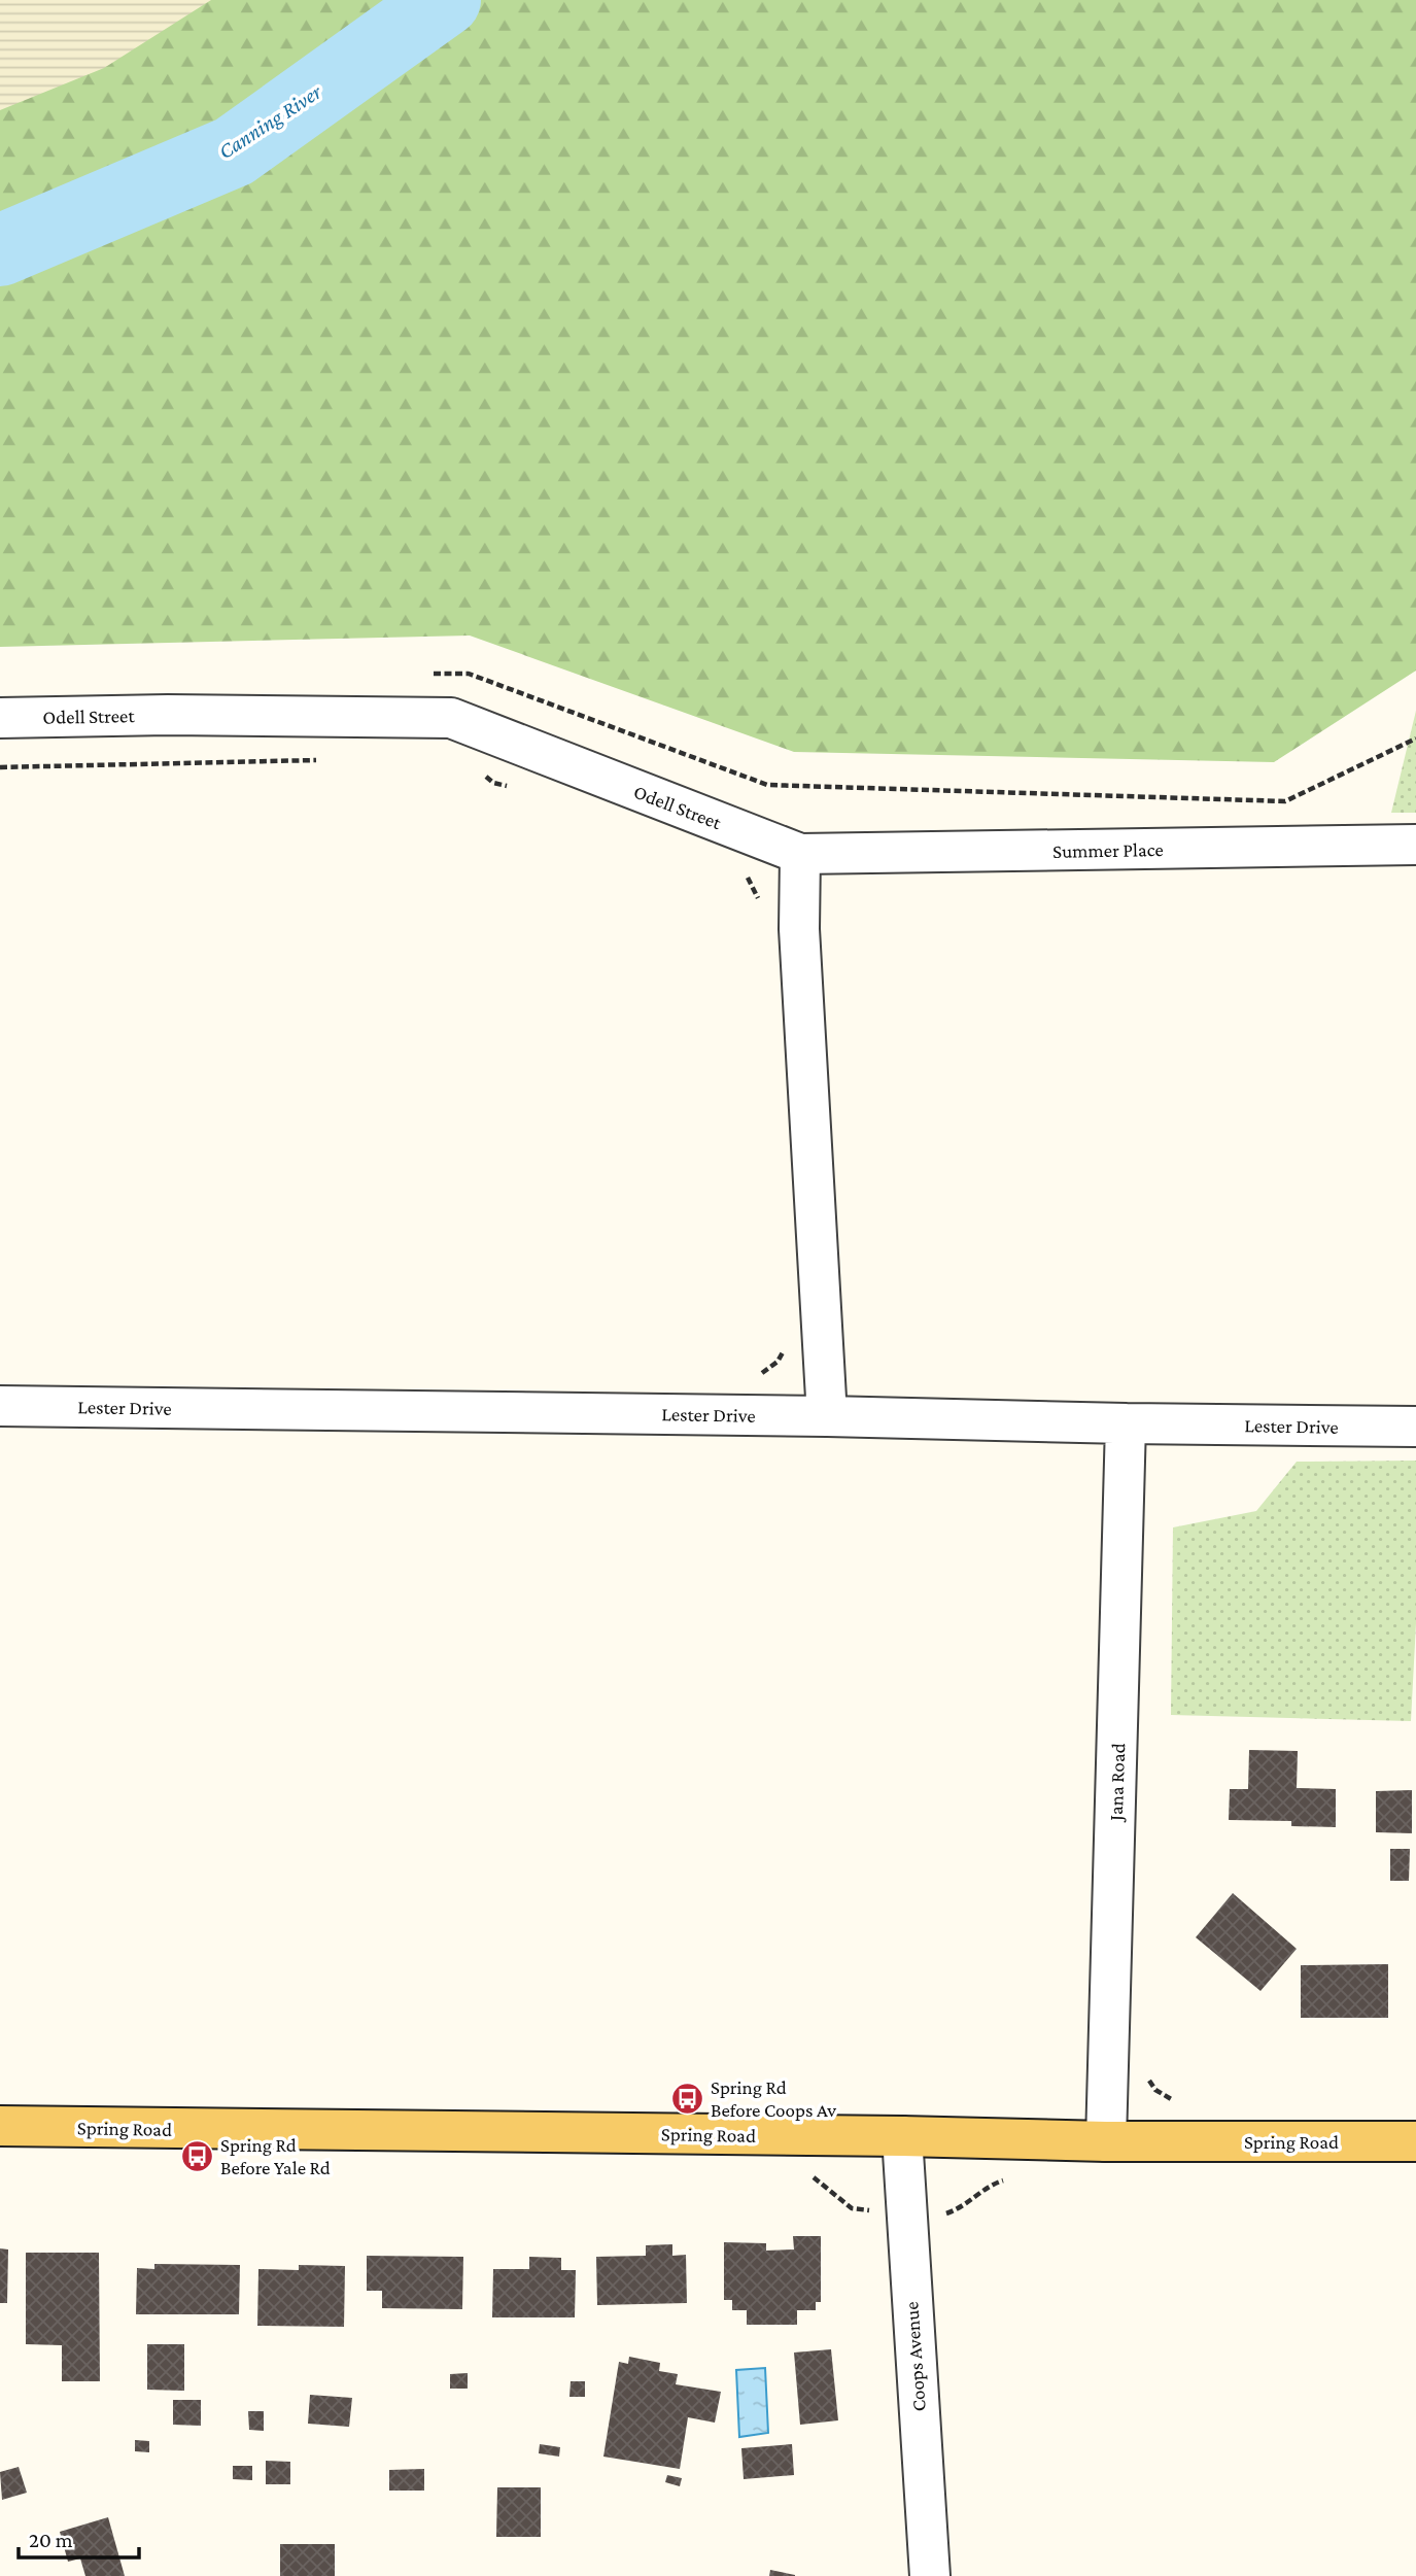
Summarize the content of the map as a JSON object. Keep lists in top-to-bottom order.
{
  "streets": {
    "main road": ["Spring Road"],
    "street": [
      "Odell Street",
      "Summer Place",
      "Lester Drive",
      "Jana Road",
      "Coops Avenue"
    ]
  },
  "crossings": [
    ["Odell Street", "Summer Place"],
    ["Lester Drive", "Jana Road"],
    ["Jana Road", "Spring Road"],
    ["Spring Road", "Coops Avenue"]
  ],
  "water": ["Canning River"],
  "places": {
    "bus stop": ["Spring Rd Before Coops Av", "Spring Rd Before Yale Rd"]
  },
  "scale_bar": "20 m"
}
